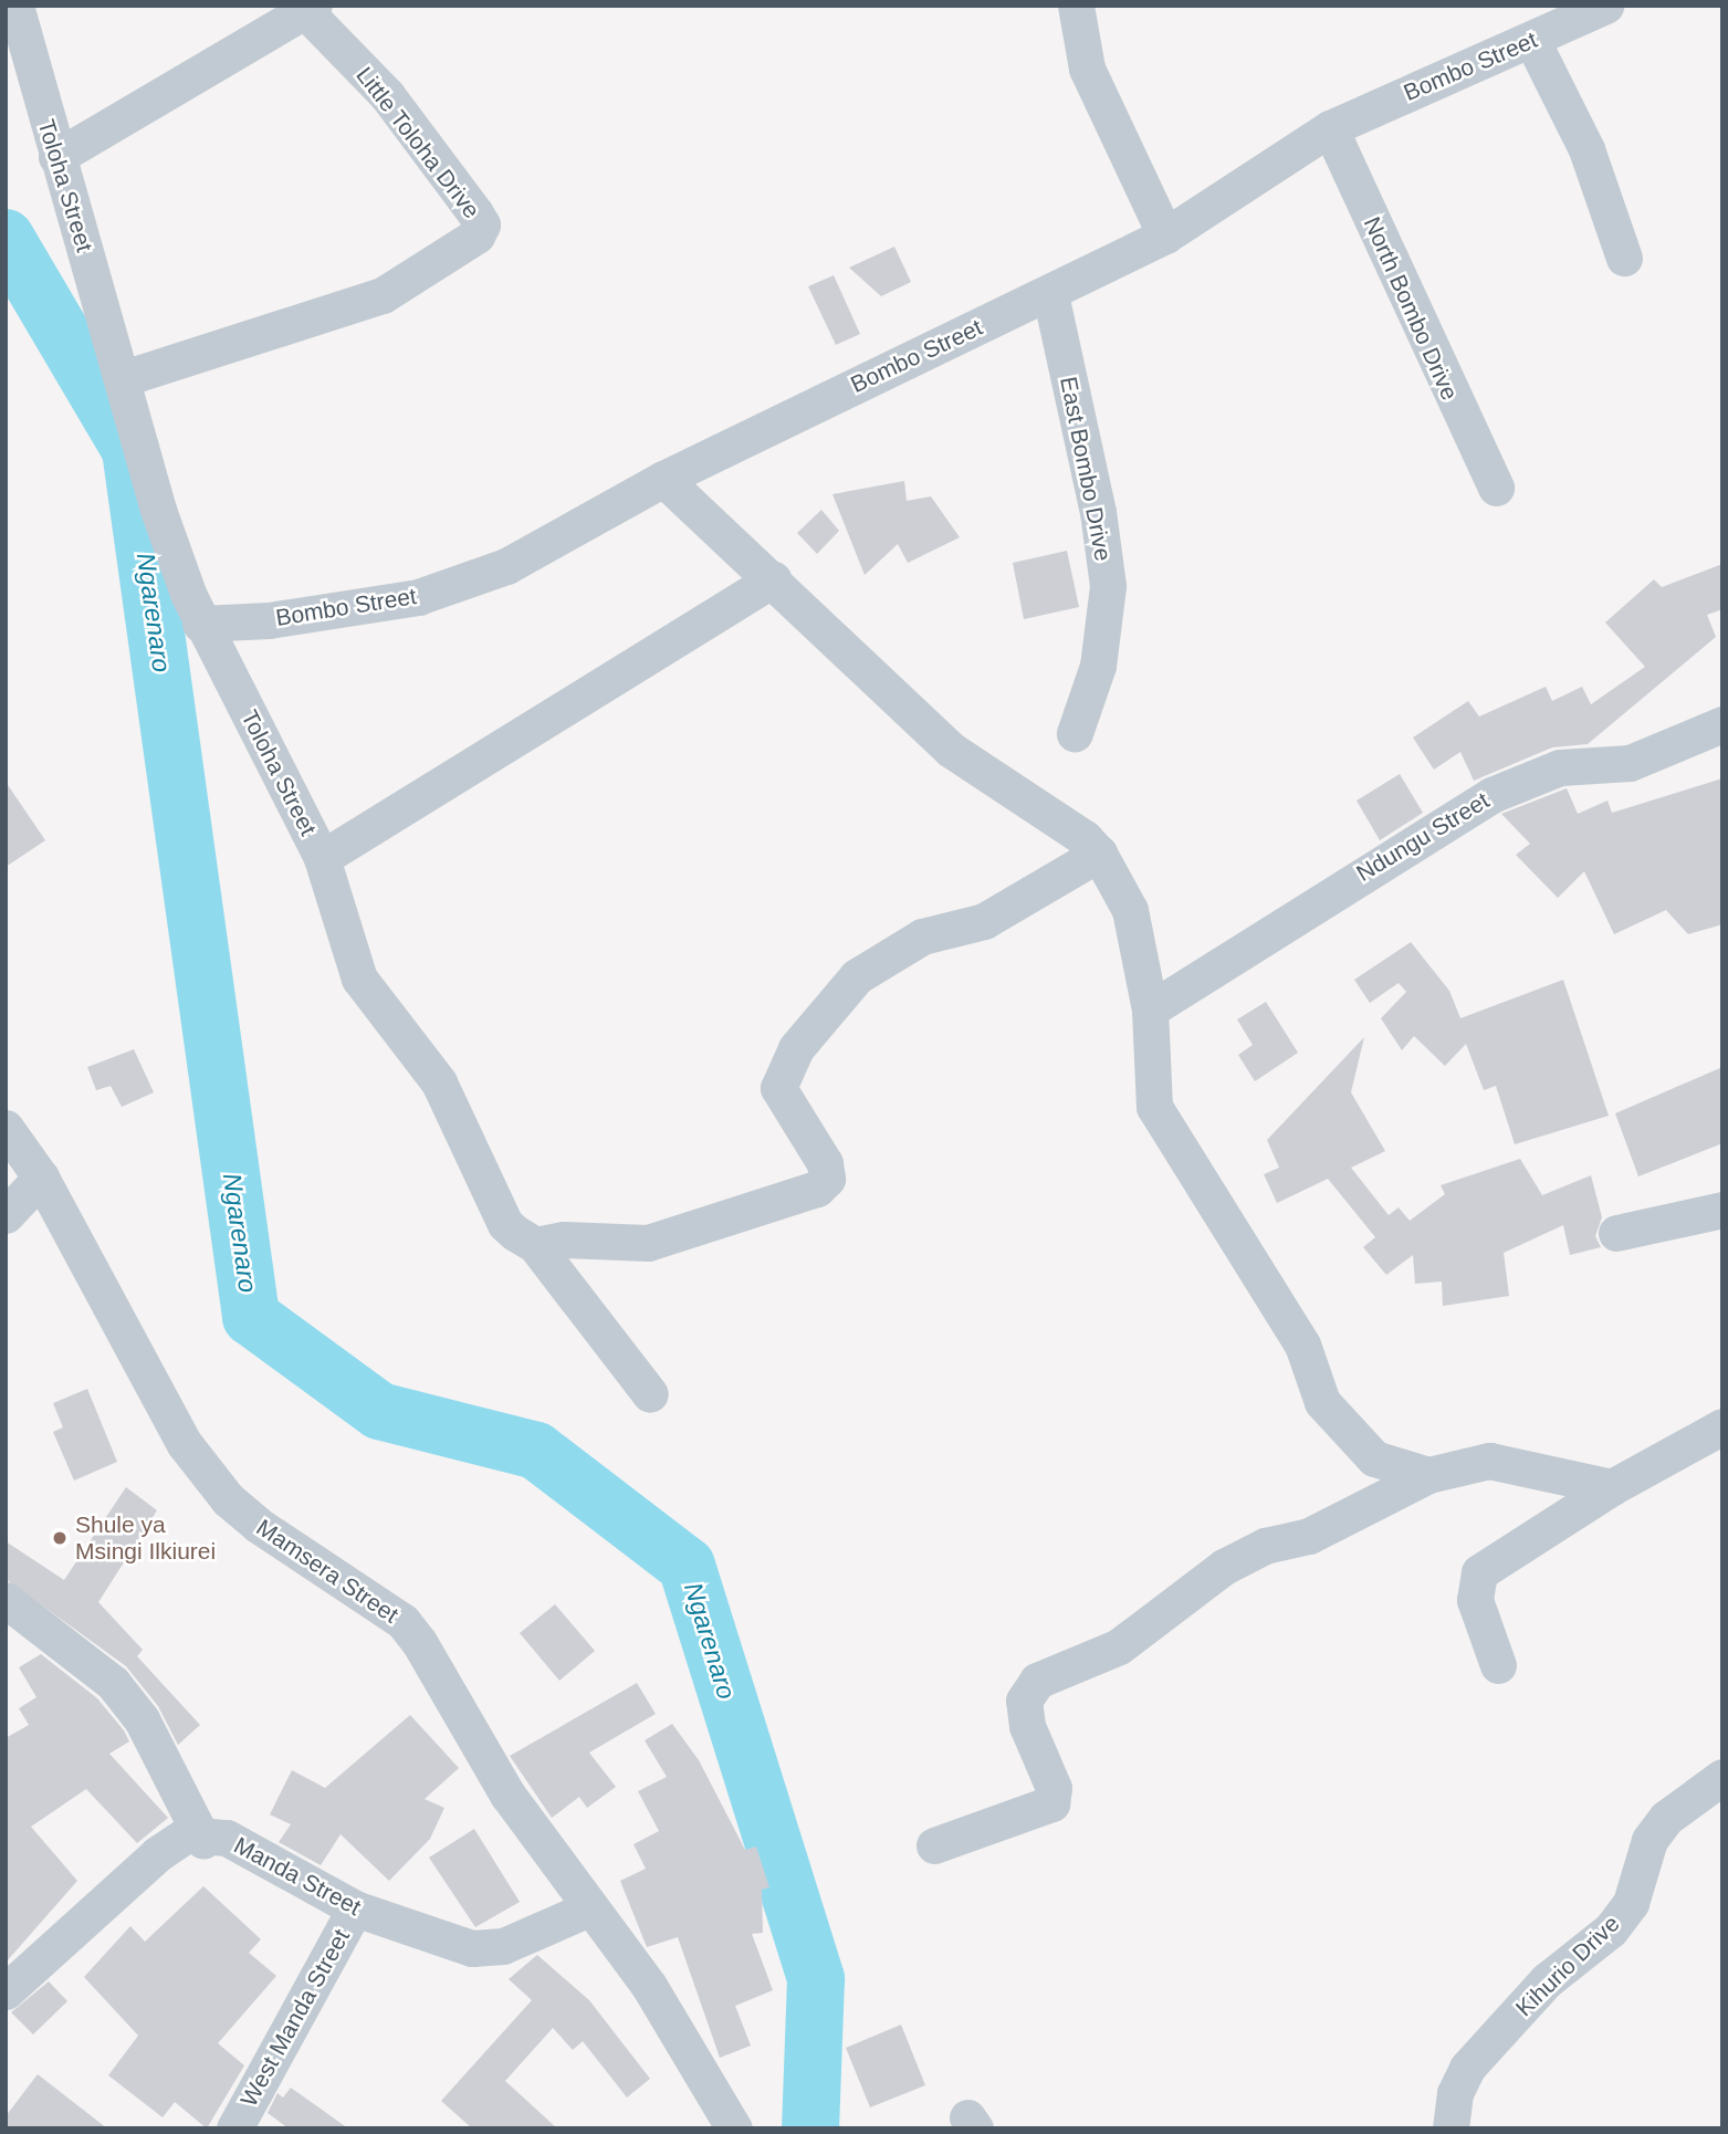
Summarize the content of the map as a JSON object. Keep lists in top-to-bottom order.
{
  "streets": {
    "street": [
      "Bombo Street",
      "Little Toloha Drive",
      "Toloha Street",
      "North Bombo Drive",
      "East Bombo Drive",
      "Ndungu Street",
      "Mamsera Street",
      "Manda Street",
      "Kihurio Drive",
      "West Manda Street"
    ]
  },
  "crossings": [
    ["Bombo Street", "Toloha Street"],
    ["Bombo Street", "North Bombo Drive"],
    ["Bombo Street", "East Bombo Drive"],
    ["Little Toloha Drive", "Toloha Street"],
    ["Mamsera Street", "Manda Street"],
    ["Manda Street", "West Manda Street"]
  ],
  "water": ["Ngarenaro"],
  "places": ["Shule ya Msingi Ilkiurei"]
}
